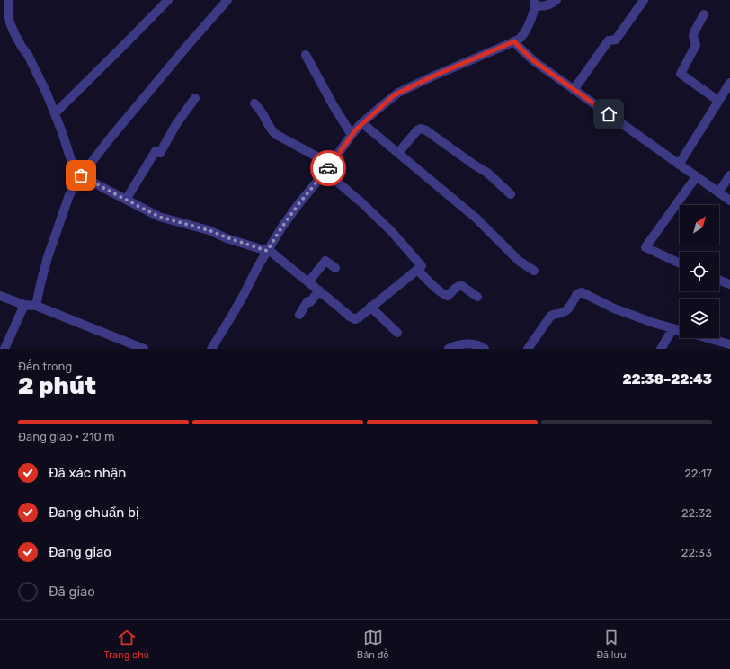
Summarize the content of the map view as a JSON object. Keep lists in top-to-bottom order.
{
  "north": "top right",
  "page": {
    "heading": ["2 phút", "Đến trong", "22:38–22:43"],
    "bar": "Đang giao · 210 m",
    "list": [
      ["Đã xác nhận", "22:17"],
      ["Đang chuẩn bị", "22:32"],
      ["Đang giao", "22:33"],
      "Đã giao"
    ],
    "tabs": ["Trang chủ", "Bản đồ", "Đã lưu"]
  }
}
